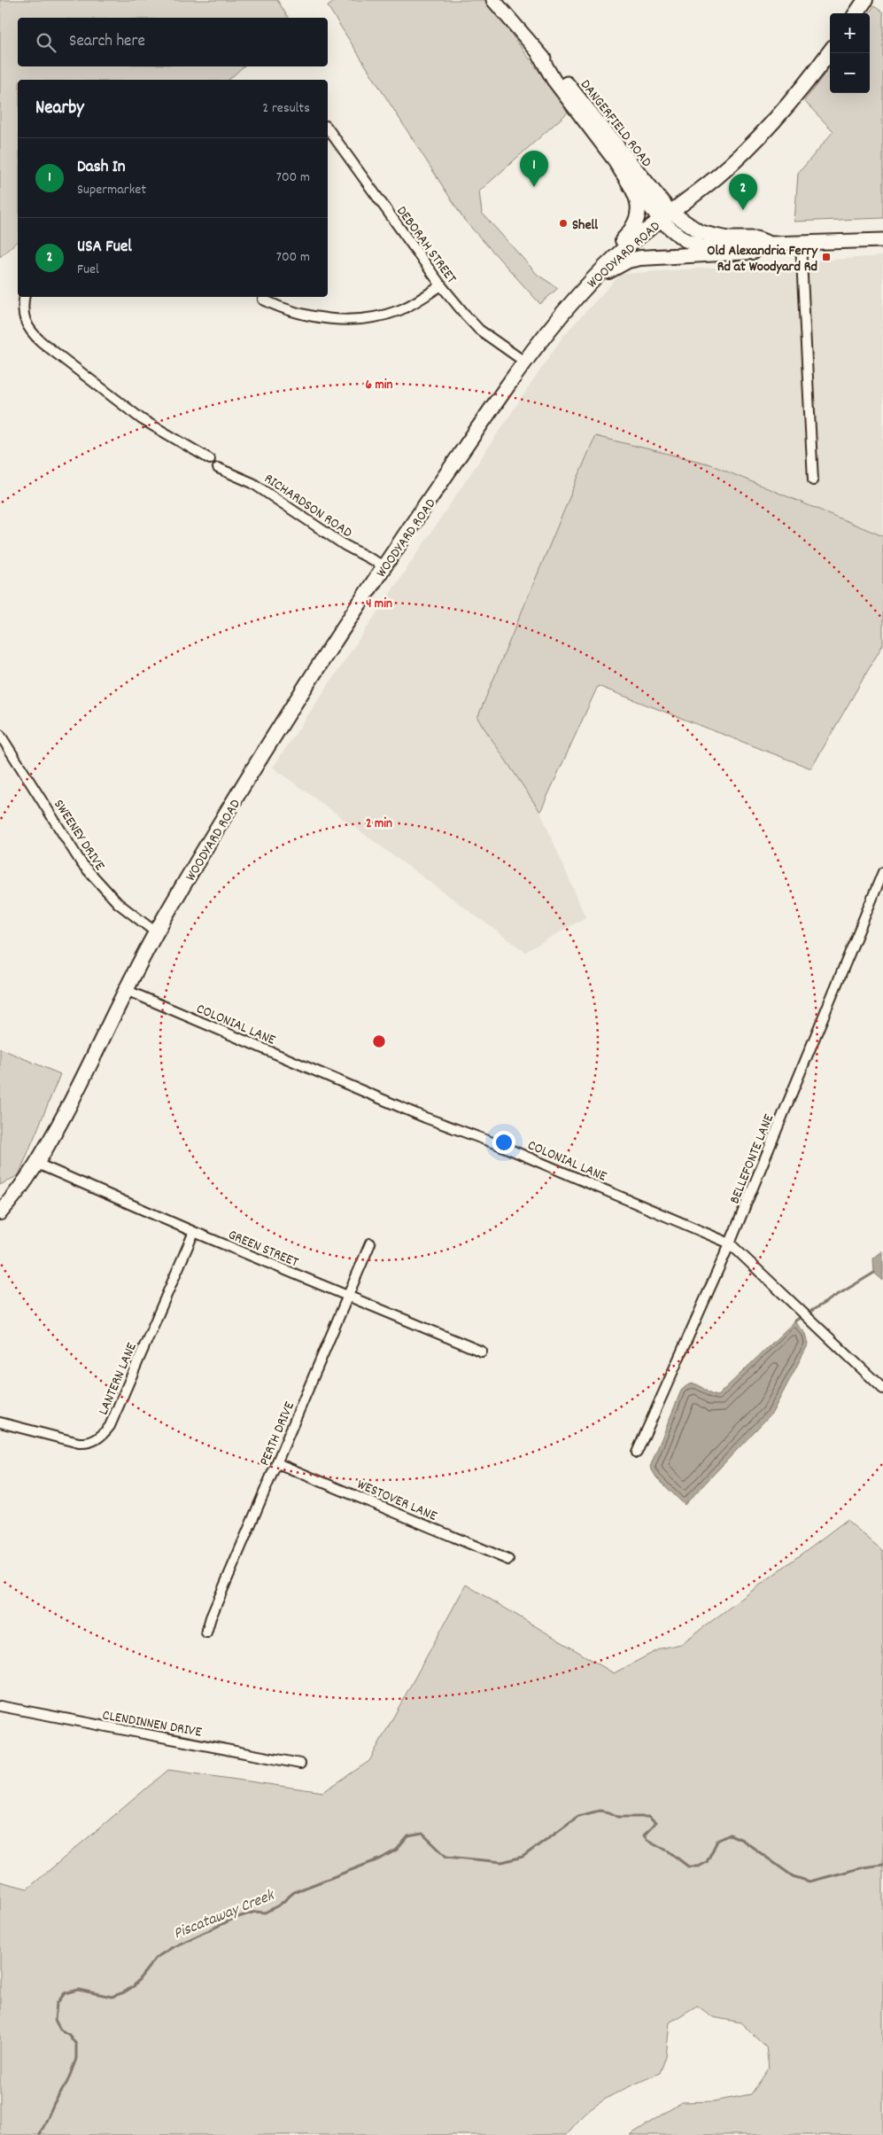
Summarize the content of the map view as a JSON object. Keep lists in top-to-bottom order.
{
  "streets": {
    "main road": ["WOODYARD ROAD"],
    "street": [
      "DANGERFIELD ROAD",
      "DEBORAH STREET",
      "RICHARDSON ROAD",
      "SWEENEY DRIVE",
      "COLONIAL LANE",
      "BELLEFONTE LANE",
      "GREEN STREET",
      "LANTERN LANE",
      "PERTH DRIVE",
      "WESTOVER LANE",
      "CLENDINNEN DRIVE"
    ]
  },
  "crossings": [
    ["DANGERFIELD ROAD", "WOODYARD ROAD"],
    ["DEBORAH STREET", "WOODYARD ROAD"],
    ["WOODYARD ROAD", "RICHARDSON ROAD"],
    ["WOODYARD ROAD", "SWEENEY DRIVE"],
    ["WOODYARD ROAD", "COLONIAL LANE"],
    ["WOODYARD ROAD", "GREEN STREET"],
    ["COLONIAL LANE", "BELLEFONTE LANE"],
    ["GREEN STREET", "LANTERN LANE"],
    ["GREEN STREET", "PERTH DRIVE"],
    ["PERTH DRIVE", "WESTOVER LANE"]
  ],
  "water": ["Piscataway Creek"],
  "places": {
    "other": ["Shell"],
    "transit": ["Old Alexandria Ferry Rd at Woodyard Rd"]
  },
  "page": {
    "map_buttons": ["+", "−"],
    "search": "Search here",
    "heading": ["Nearby", "2 results"],
    "list": [
      {
        "mark": "1",
        "name": "Dash In",
        "note": "Supermarket",
        "value": "700 m"
      },
      {
        "mark": "2",
        "name": "USA Fuel",
        "note": "Fuel",
        "value": "700 m"
      }
    ],
    "pins": ["1", "2"]
  },
  "rings": ["6 min", "4 min", "2 min"]
}
